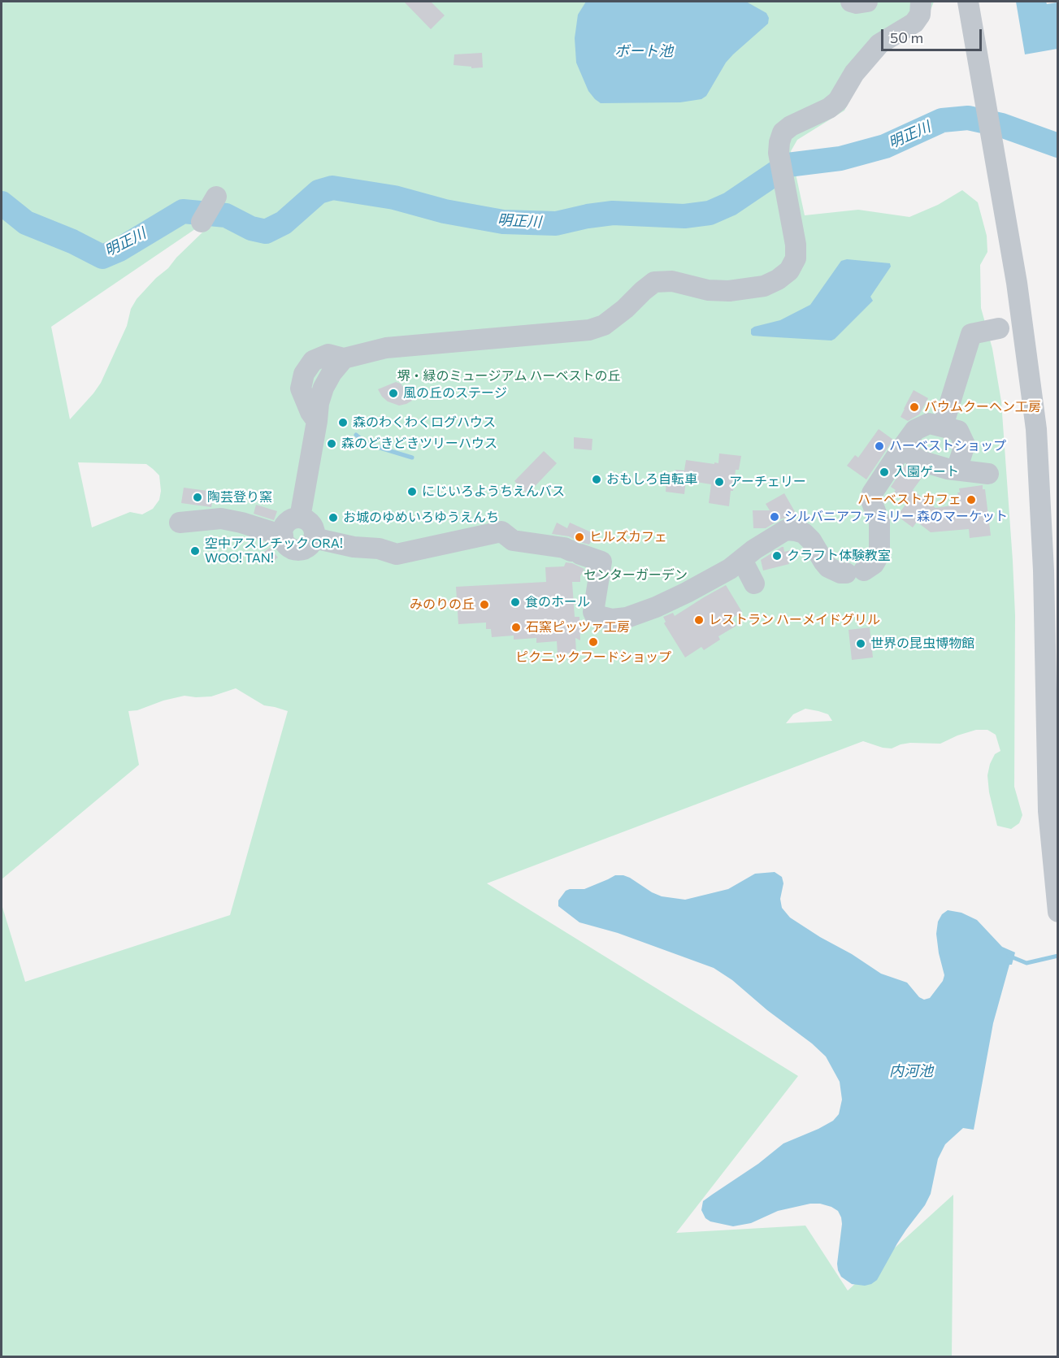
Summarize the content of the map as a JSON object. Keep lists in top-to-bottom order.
{
  "water": ["ボート池", "明正川", "内河池"],
  "parks": ["堺・緑のミュージアム ハーベストの丘", "センターガーデン"],
  "places": [
    "風の丘のステージ",
    "バウムクーヘン工房",
    "森のわくわくログハウス",
    "森のどきどきツリーハウス",
    "ハーベストショップ",
    "入園ゲート",
    "おもしろ自転車",
    "アーチェリー",
    "にじいろようちえんバス",
    "陶芸登り窯",
    "ハーベストカフェ",
    "シルバニアファミリー 森のマーケット",
    "お城のゆめいろゆうえんち",
    "ヒルズカフェ",
    "空中アスレチック ORA! WOO! TAN!",
    "クラフト体験教室",
    "食のホール",
    "みのりの丘",
    "レストラン ハーメイドグリル",
    "石窯ピッツァ工房",
    "ピクニックフードショップ",
    "世界の昆虫博物館"
  ],
  "scale_bar": "50 m"
}
